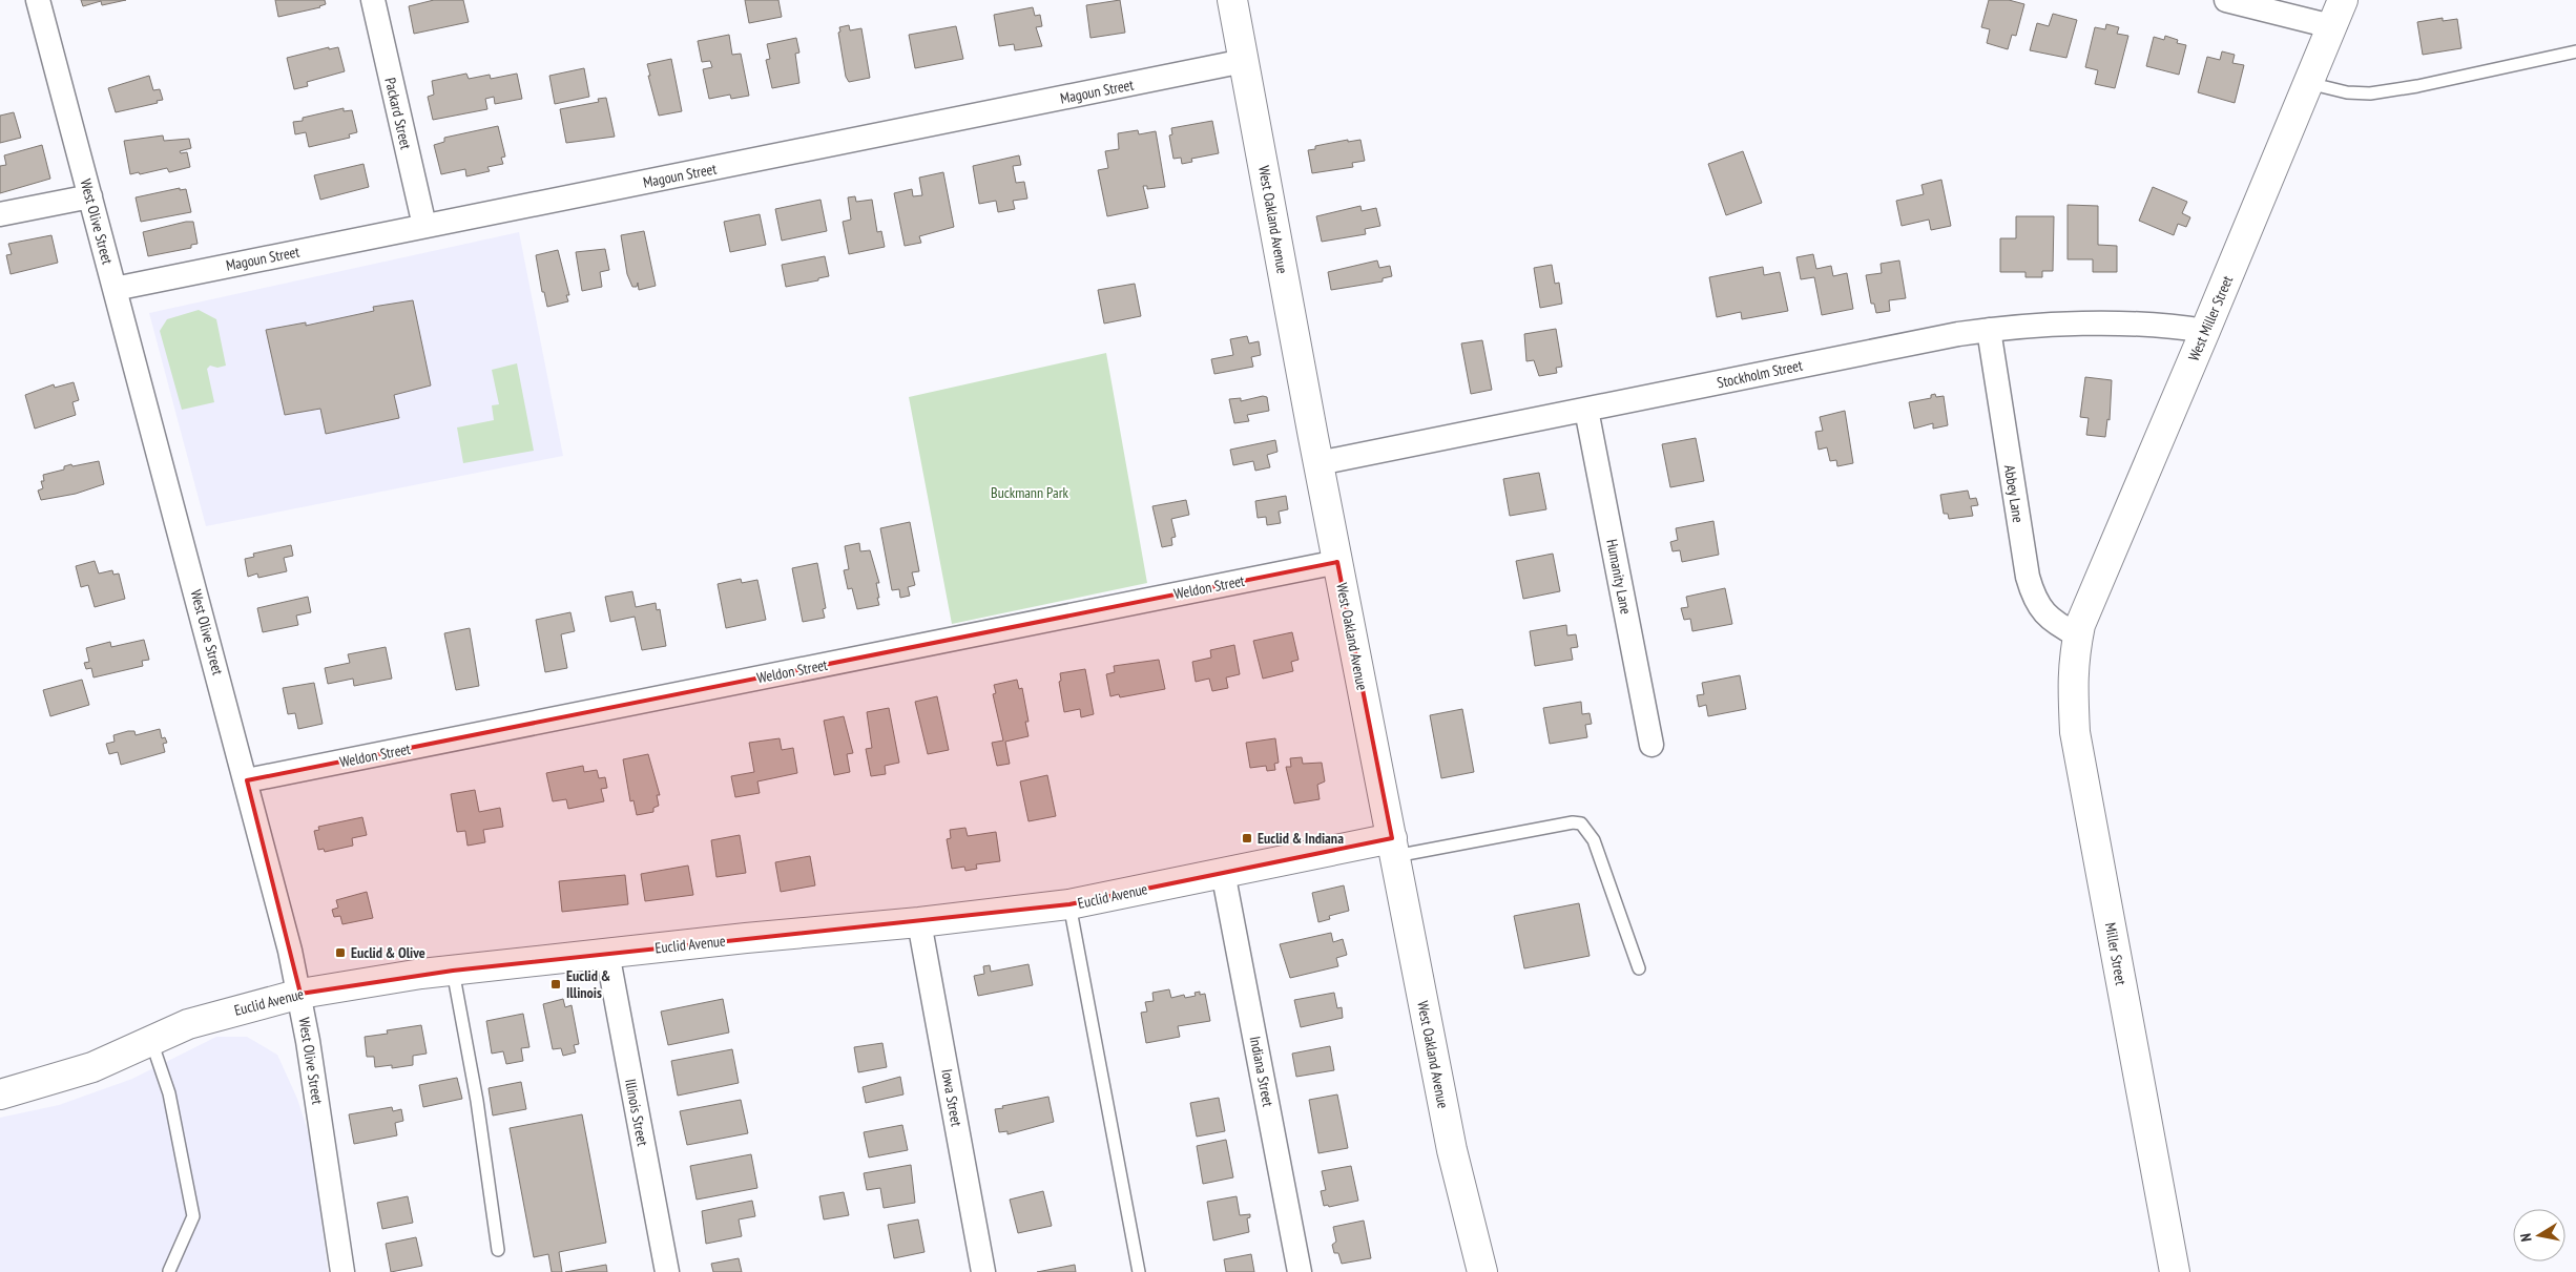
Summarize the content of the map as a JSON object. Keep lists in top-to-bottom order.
{
  "streets": {
    "street": [
      "Magoun Street",
      "Packard Street",
      "West Oakland Avenue",
      "West Olive Street",
      "West Miller Street",
      "Stockholm Street",
      "Abbey Lane",
      "Humanity Lane",
      "Weldon Street",
      "Euclid Avenue",
      "Miller Street",
      "Indiana Street",
      "Iowa Street",
      "Illinois Street"
    ]
  },
  "crossings": [
    ["Magoun Street", "Packard Street"],
    ["Magoun Street", "West Oakland Avenue"],
    ["Magoun Street", "West Olive Street"],
    ["West Oakland Avenue", "Stockholm Street"],
    ["West Oakland Avenue", "Weldon Street"],
    ["West Oakland Avenue", "Euclid Avenue"],
    ["West Olive Street", "Weldon Street"],
    ["West Olive Street", "Euclid Avenue"],
    ["West Miller Street", "Stockholm Street"],
    ["West Miller Street", "Abbey Lane"],
    ["West Miller Street", "Miller Street"],
    ["Stockholm Street", "Abbey Lane"],
    ["Stockholm Street", "Humanity Lane"],
    ["Abbey Lane", "Miller Street"],
    ["Euclid Avenue", "Indiana Street"],
    ["Euclid Avenue", "Iowa Street"],
    ["Euclid Avenue", "Illinois Street"]
  ],
  "parks": ["Buckmann Park"],
  "places": {
    "transit": ["Euclid & Indiana", "Euclid & Olive", "Euclid & Illinois"]
  },
  "north": "left"
}
